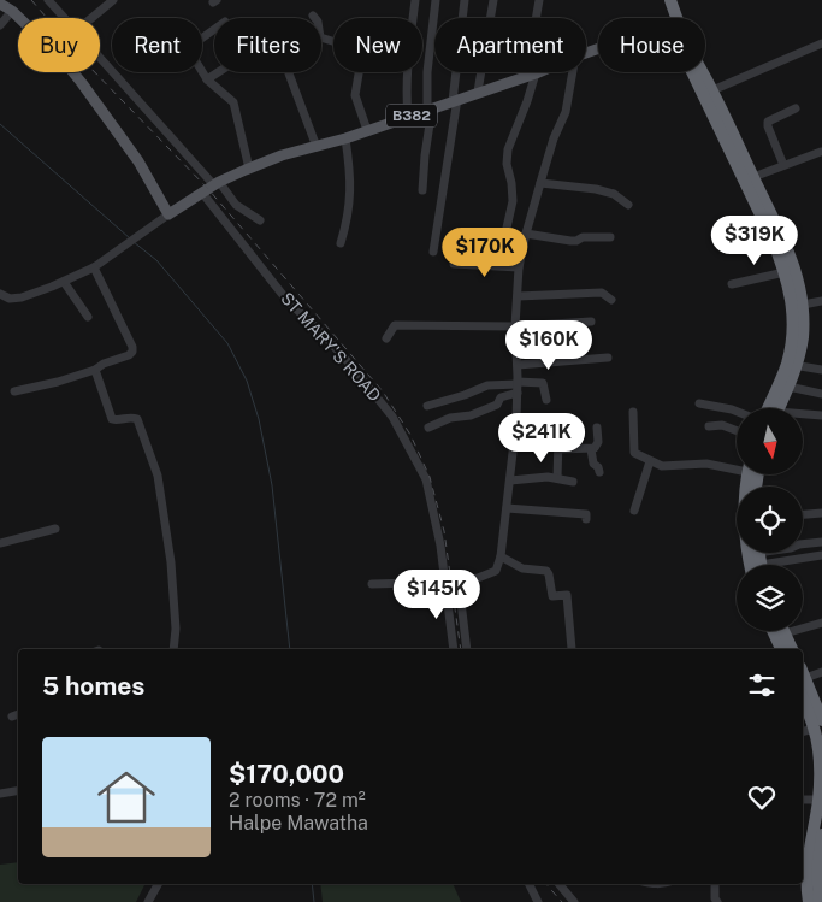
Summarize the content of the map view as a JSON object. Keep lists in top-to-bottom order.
{
  "streets": {
    "main road": ["B382"],
    "street": ["ST MARY'S ROAD"]
  },
  "crossings": [
    ["B382", "ST MARY'S ROAD"]
  ],
  "north": "bottom",
  "page": {
    "chip": [
      "Buy",
      "Rent",
      "Filters",
      "New",
      "Apartment",
      "House"
    ],
    "price": [
      "$319K",
      "$170K",
      "$160K",
      "$241K",
      "$145K"
    ],
    "heading": "5 homes",
    "list": [
      {
        "name": "$170,000",
        "note": "2 rooms · 72 m² · Halpe Mawatha"
      }
    ]
  }
}
